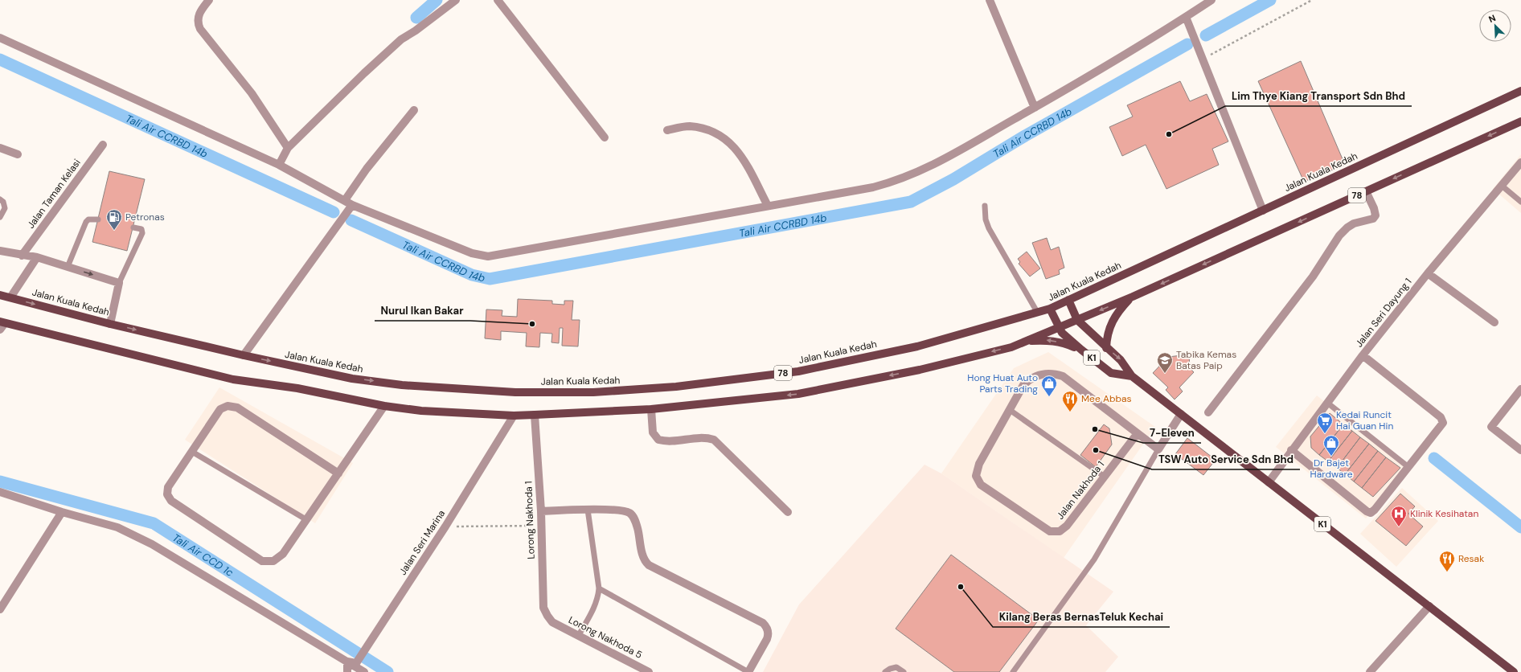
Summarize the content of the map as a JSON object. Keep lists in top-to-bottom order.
{
  "streets": {
    "main road": ["Jalan Kuala Kedah", "78", "K1"],
    "street": [
      "Jalan Taman Kelasi",
      "Jalan Seri Dayung 1",
      "Jalan Nakhoda 1",
      "Lorong Nakhoda 1",
      "Jalan Seri Marina",
      "Lorong Nakhoda 5"
    ]
  },
  "crossings": [
    ["Jalan Kuala Kedah", "K1"],
    ["78", "K1"],
    ["78", "Lorong Nakhoda 1"],
    ["78", "Jalan Seri Marina"],
    ["Jalan Seri Dayung 1", "K1"],
    ["Lorong Nakhoda 1", "Lorong Nakhoda 5"]
  ],
  "water": ["Tali Air CCRBD 14b", "Tali Air CCD 1c"],
  "places": {
    "other": [
      "Lim Thye Kiang Transport Sdn Bhd",
      "Nurul Ikan Bakar",
      "7-Eleven",
      "TSW Auto Service Sdn Bhd",
      "Kilang Beras BernasTeluk Kechai"
    ],
    "fuel station": ["Petronas"],
    "school or university": ["Tabika Kemas Batas Paip"],
    "shop": ["Hong Huat Auto Parts Trading", "Dr Bajet Hardware"],
    "restaurant": ["Mee Abbas", "Resak"],
    "supermarket": ["Kedai Runcit Hai Guan Hin"],
    "hospital": ["Klinik Kesihatan"]
  },
  "north": "top left"
}
